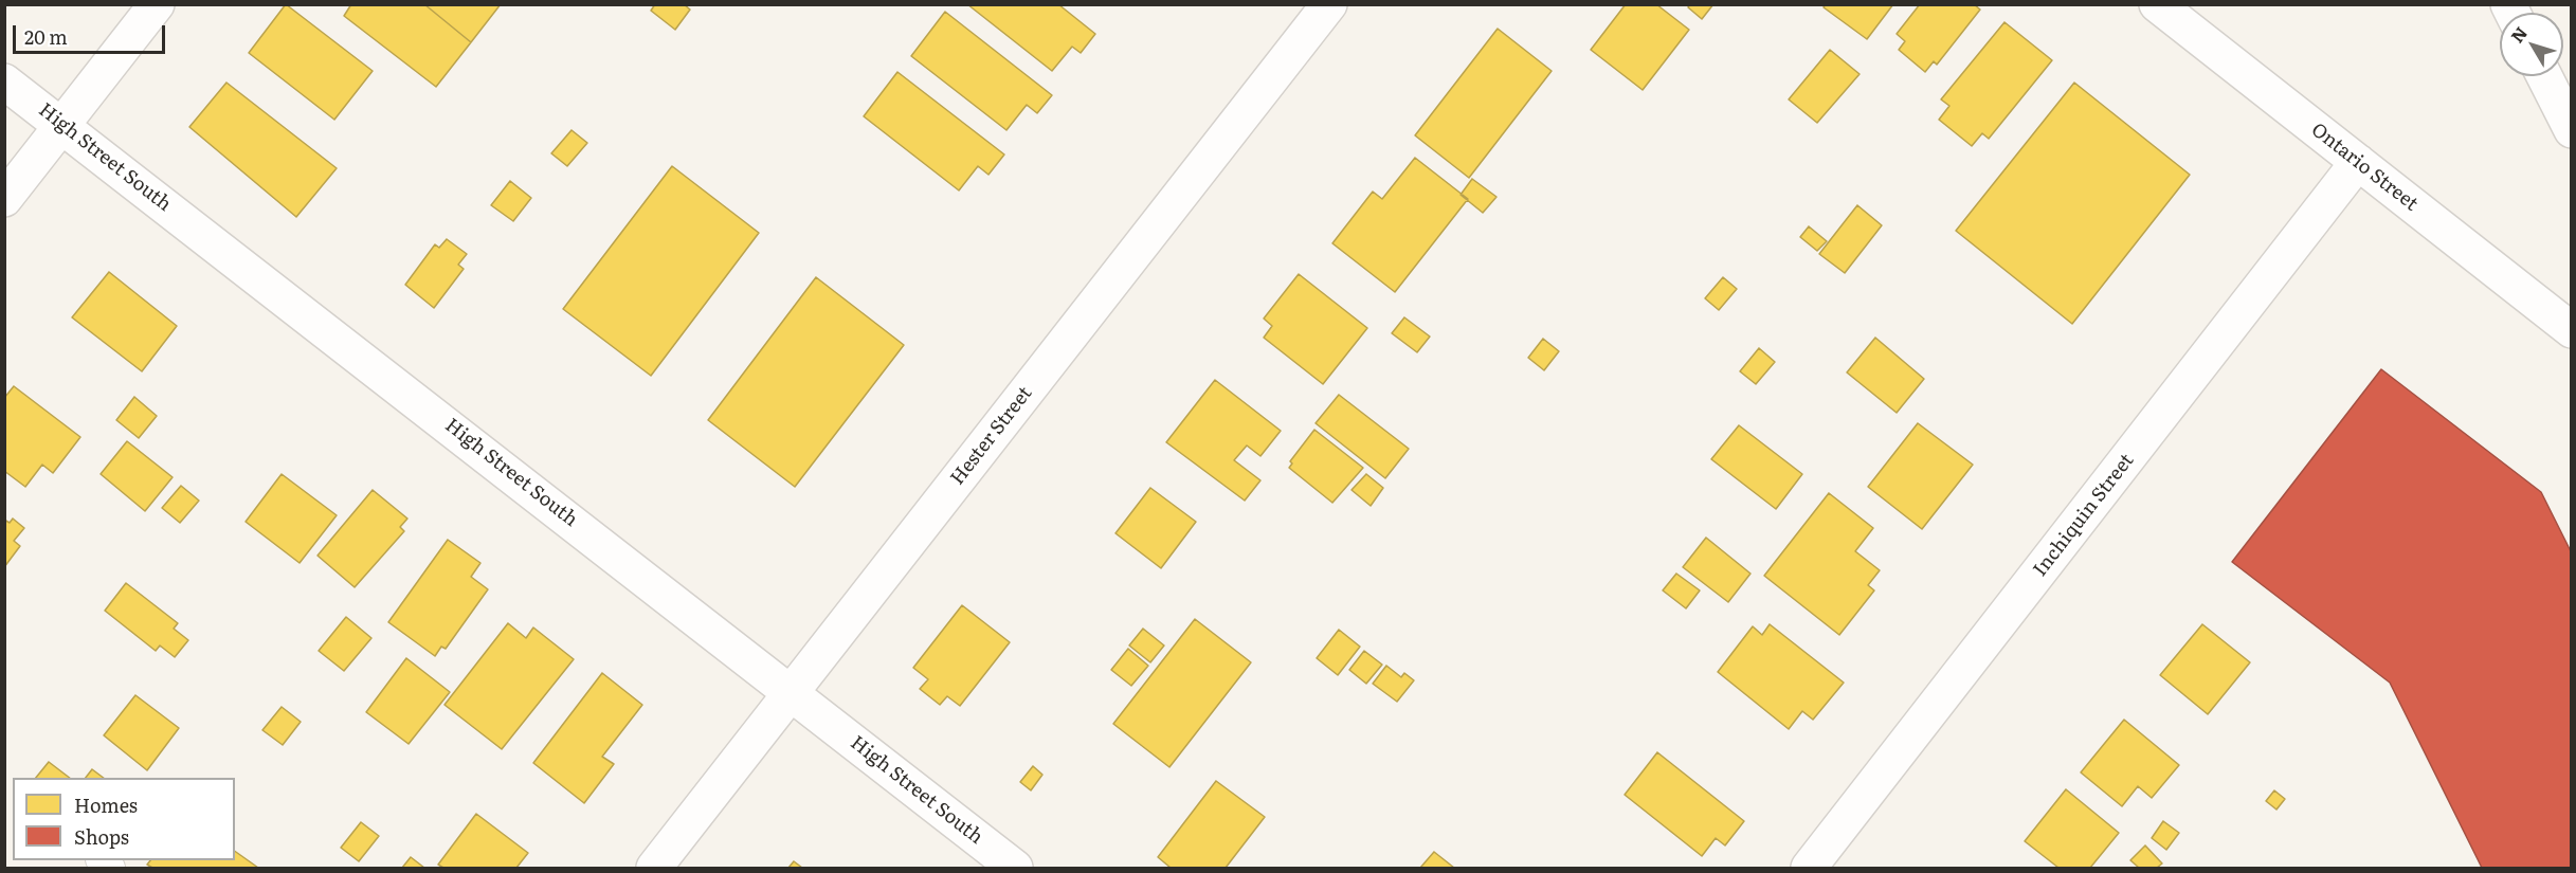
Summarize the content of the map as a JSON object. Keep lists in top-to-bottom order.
{
  "streets": {
    "street": [
      "High Street South",
      "Ontario Street",
      "Hester Street",
      "Inchiquin Street"
    ]
  },
  "crossings": [
    ["High Street South", "Hester Street"],
    ["Ontario Street", "Inchiquin Street"]
  ],
  "legend": ["Homes", "Shops"],
  "scale_bar": "20 m",
  "north": "top left"
}
